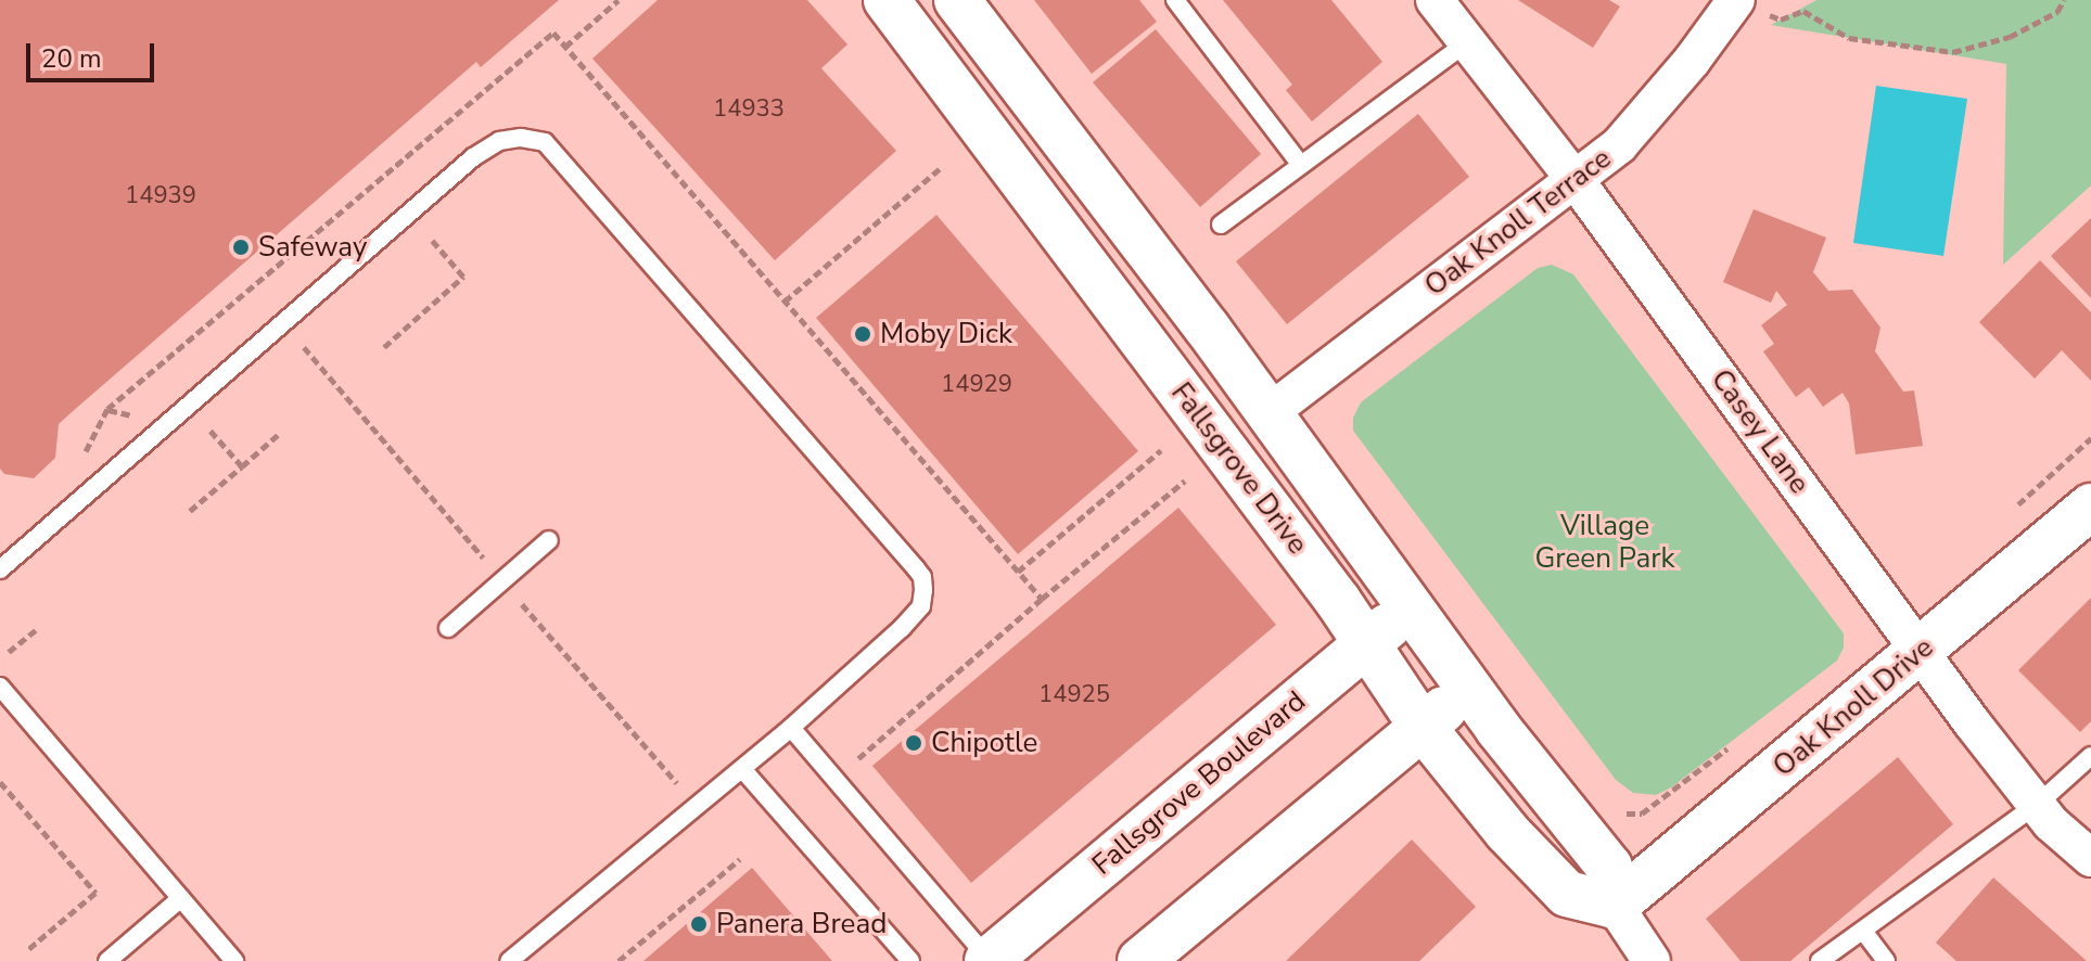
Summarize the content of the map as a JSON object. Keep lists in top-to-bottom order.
{
  "streets": {
    "street": [
      "Oak Knoll Terrace",
      "Casey Lane",
      "Fallsgrove Drive",
      "Oak Knoll Drive",
      "Fallsgrove Boulevard"
    ]
  },
  "crossings": [
    ["Oak Knoll Terrace", "Casey Lane"],
    ["Oak Knoll Terrace", "Fallsgrove Drive"],
    ["Casey Lane", "Oak Knoll Drive"],
    ["Fallsgrove Drive", "Oak Knoll Drive"],
    ["Fallsgrove Drive", "Fallsgrove Boulevard"]
  ],
  "parks": ["Village Green Park"],
  "places": [
    "Safeway",
    "Moby Dick",
    "Chipotle",
    "Panera Bread"
  ],
  "house_numbers": [
    "14933",
    "14939",
    "14929",
    "14925"
  ],
  "scale_bar": "20 m"
}
